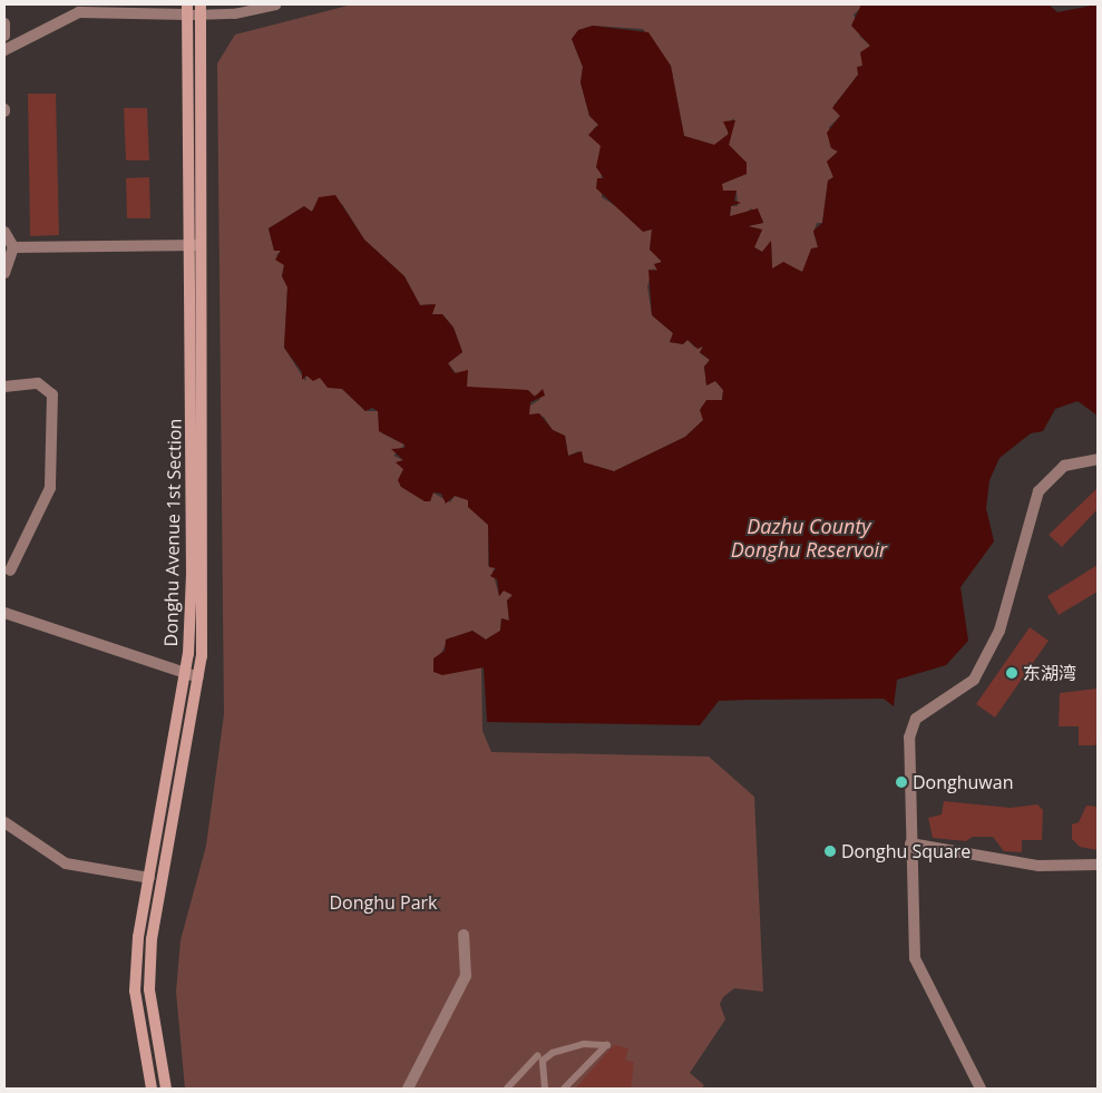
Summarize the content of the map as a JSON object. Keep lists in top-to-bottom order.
{
  "streets": {
    "main road": ["Donghu Avenue 1st Section"]
  },
  "water": ["Dazhu County Donghu Reservoir"],
  "parks": ["Donghu Park"],
  "places": ["东湖湾", "Donghuwan", "Donghu Square"]
}
